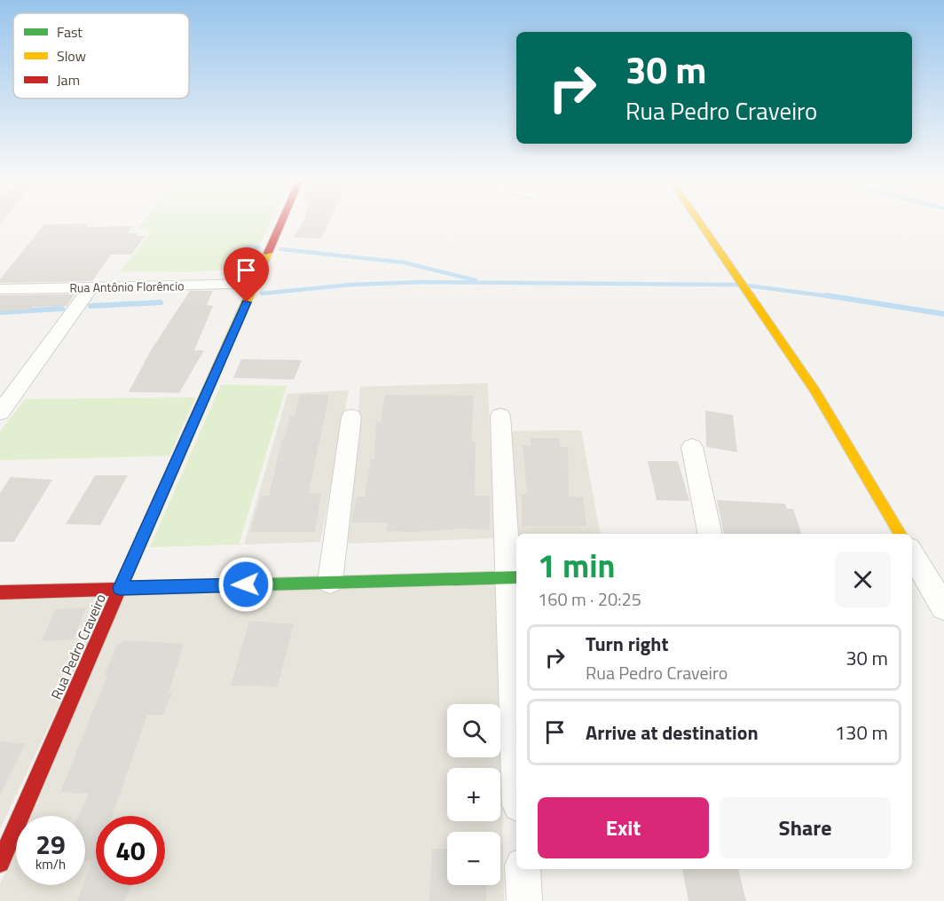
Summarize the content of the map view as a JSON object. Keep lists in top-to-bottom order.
{
  "streets": {
    "street": ["Rua Antônio Florêncio", "Rua Pedro Craveiro"]
  },
  "crossings": [
    ["Rua Antônio Florêncio", "Rua Pedro Craveiro"]
  ],
  "legend": ["Fast", "Slow", "Jam"],
  "page": {
    "turn": ["30 m", "Rua Pedro Craveiro"],
    "heading": ["1 min", "160 m · 20:25"],
    "list": [
      {
        "name": "Turn right",
        "note": "Rua Pedro Craveiro",
        "value": "30 m"
      },
      {
        "name": "Arrive at destination",
        "value": "130 m"
      }
    ],
    "map_buttons": ["+", "−"],
    "buttons": ["Exit", "Share"],
    "speed": "29 km/h",
    "limit": "40"
  }
}
